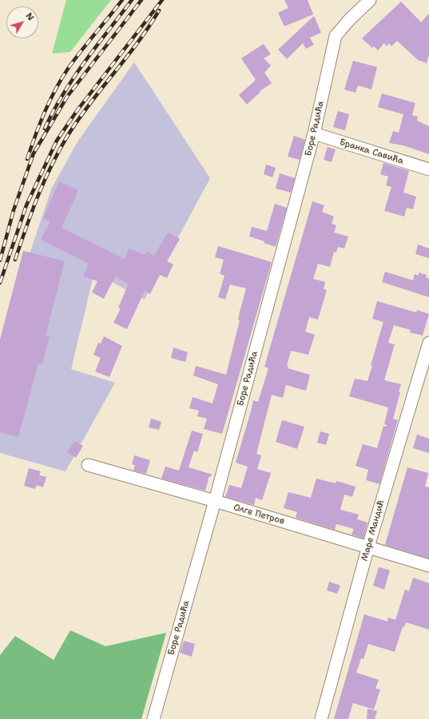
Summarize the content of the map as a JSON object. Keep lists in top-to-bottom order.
{
  "streets": {
    "street": [
      "Боре Радића",
      "Бранка Савића",
      "Олге Петров",
      "Маре Мандић"
    ]
  },
  "crossings": [
    ["Боре Радића", "Бранка Савића"],
    ["Боре Радића", "Олге Петров"],
    ["Олге Петров", "Маре Мандић"]
  ],
  "north": "top right"
}
